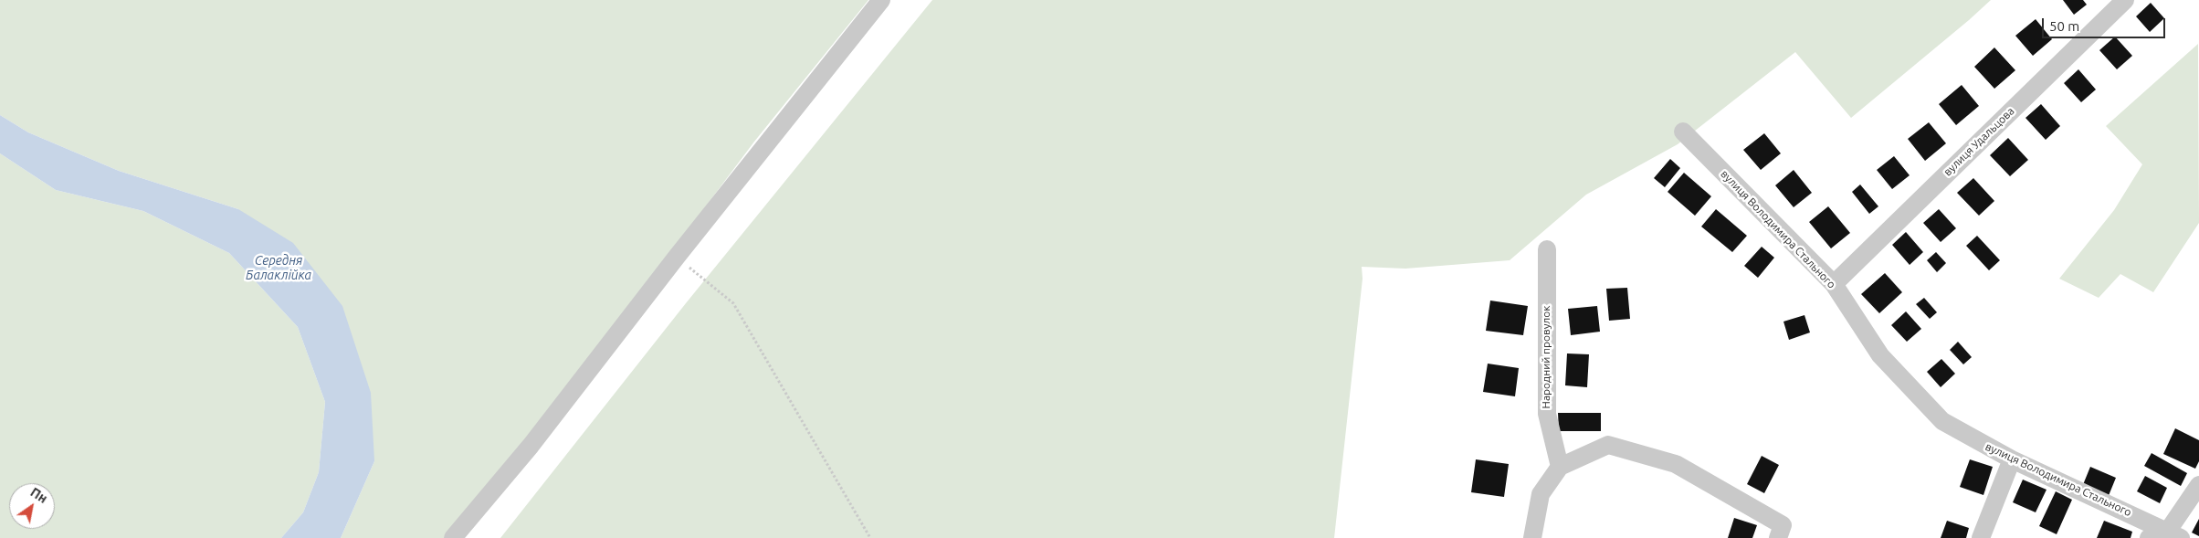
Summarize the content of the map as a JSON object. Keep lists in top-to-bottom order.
{
  "streets": {
    "street": ["вулиця Удальцова", "вулиця Володимира Стального", "Народний провулок"]
  },
  "crossings": [
    ["вулиця Удальцова", "вулиця Володимира Стального"]
  ],
  "water": ["Середня Балаклійка"],
  "scale_bar": "50 m",
  "north": "top right"
}
